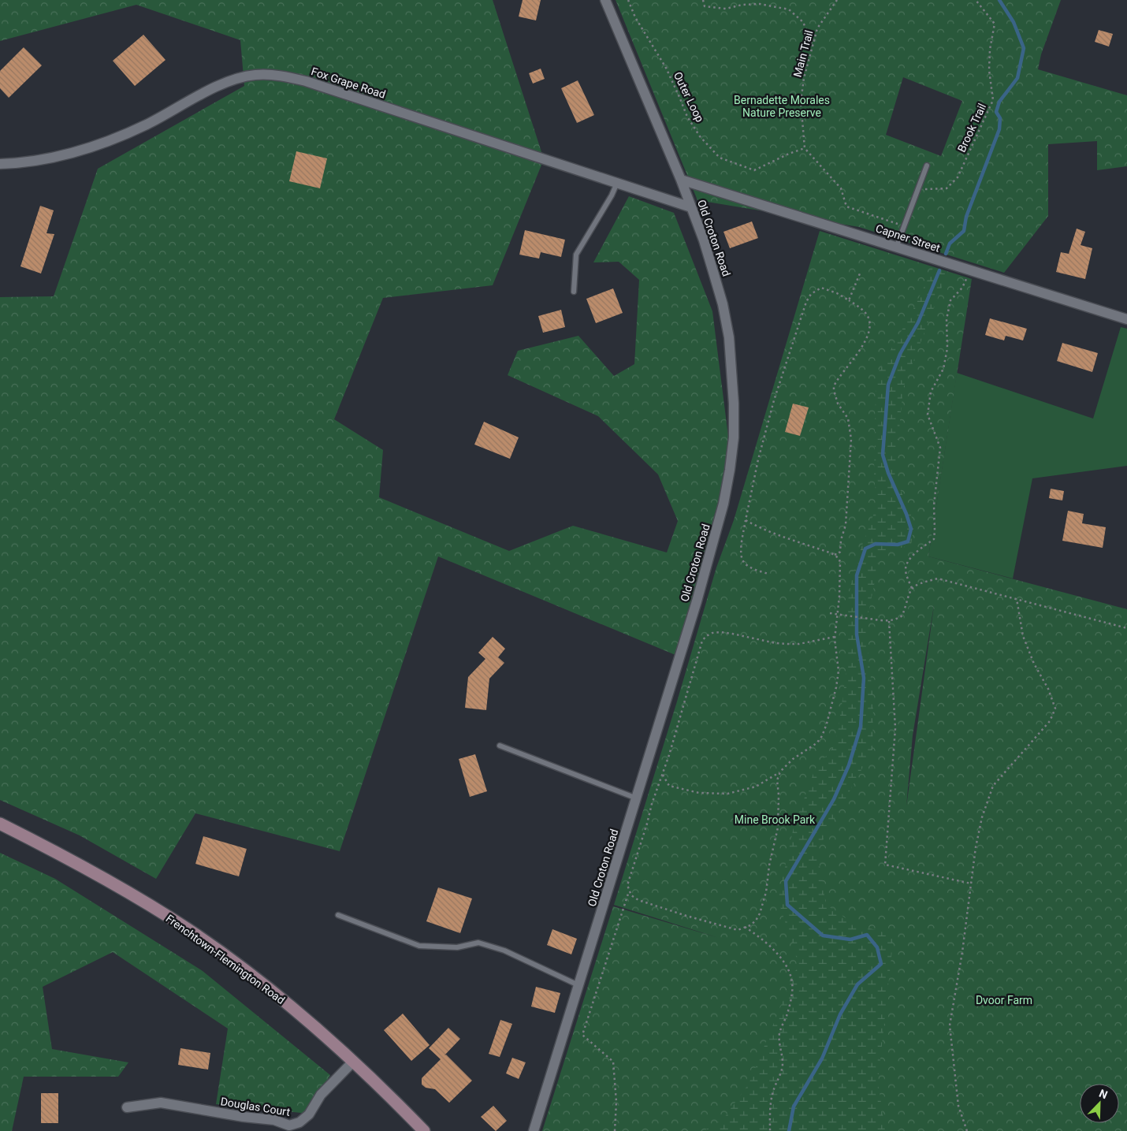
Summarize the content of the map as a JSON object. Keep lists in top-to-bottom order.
{
  "streets": {
    "main road": ["Frenchtown-Flemington Road"],
    "street": [
      "Fox Grape Road",
      "Old Croton Road",
      "Capner Street",
      "Douglas Court"
    ],
    "path": ["Main Trail", "Outer Loop", "Brook Trail"]
  },
  "crossings": [
    ["Main Trail", "Outer Loop"],
    ["Fox Grape Road", "Old Croton Road"],
    ["Old Croton Road", "Capner Street"],
    ["Frenchtown-Flemington Road", "Douglas Court"]
  ],
  "parks": ["Bernadette Morales Nature Preserve", "Mine Brook Park", "Dvoor Farm"],
  "north": "top right"
}
